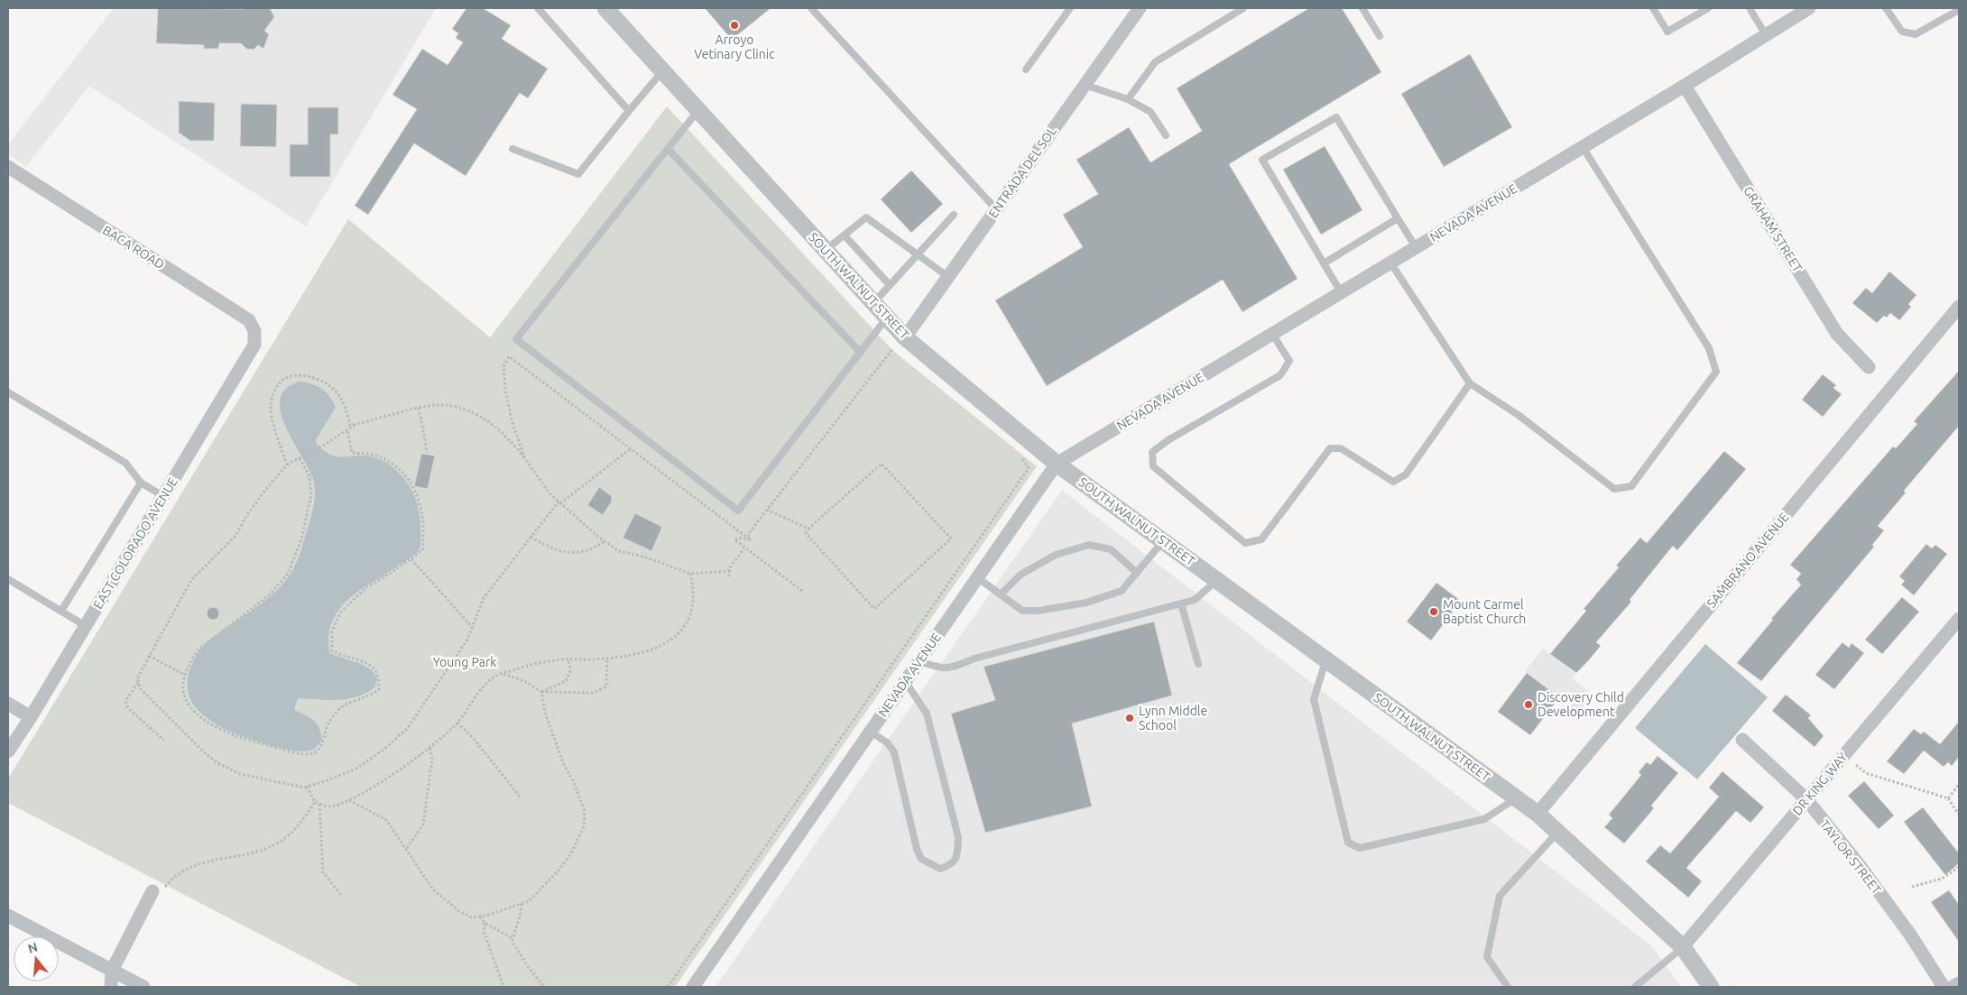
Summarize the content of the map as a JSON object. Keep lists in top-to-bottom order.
{
  "streets": {
    "street": [
      "ENTRADA DEL SOL",
      "NEVADA AVENUE",
      "GRAHAM STREET",
      "BACA ROAD",
      "SOUTH WALNUT STREET",
      "EAST COLORADO AVENUE",
      "SAMBRANO AVENUE",
      "DR KING WAY",
      "TAYLOR STREET"
    ]
  },
  "crossings": [
    ["ENTRADA DEL SOL", "SOUTH WALNUT STREET"],
    ["NEVADA AVENUE", "GRAHAM STREET"],
    ["NEVADA AVENUE", "SOUTH WALNUT STREET"],
    ["BACA ROAD", "EAST COLORADO AVENUE"],
    ["SOUTH WALNUT STREET", "SAMBRANO AVENUE"],
    ["SOUTH WALNUT STREET", "DR KING WAY"],
    ["DR KING WAY", "TAYLOR STREET"]
  ],
  "parks": ["Young Park"],
  "places": [
    "Arroyo Vetinary Clinic",
    "Mount Carmel Baptist Church",
    "Discovery Child Development",
    "Lynn Middle School"
  ],
  "north": "top"
}
